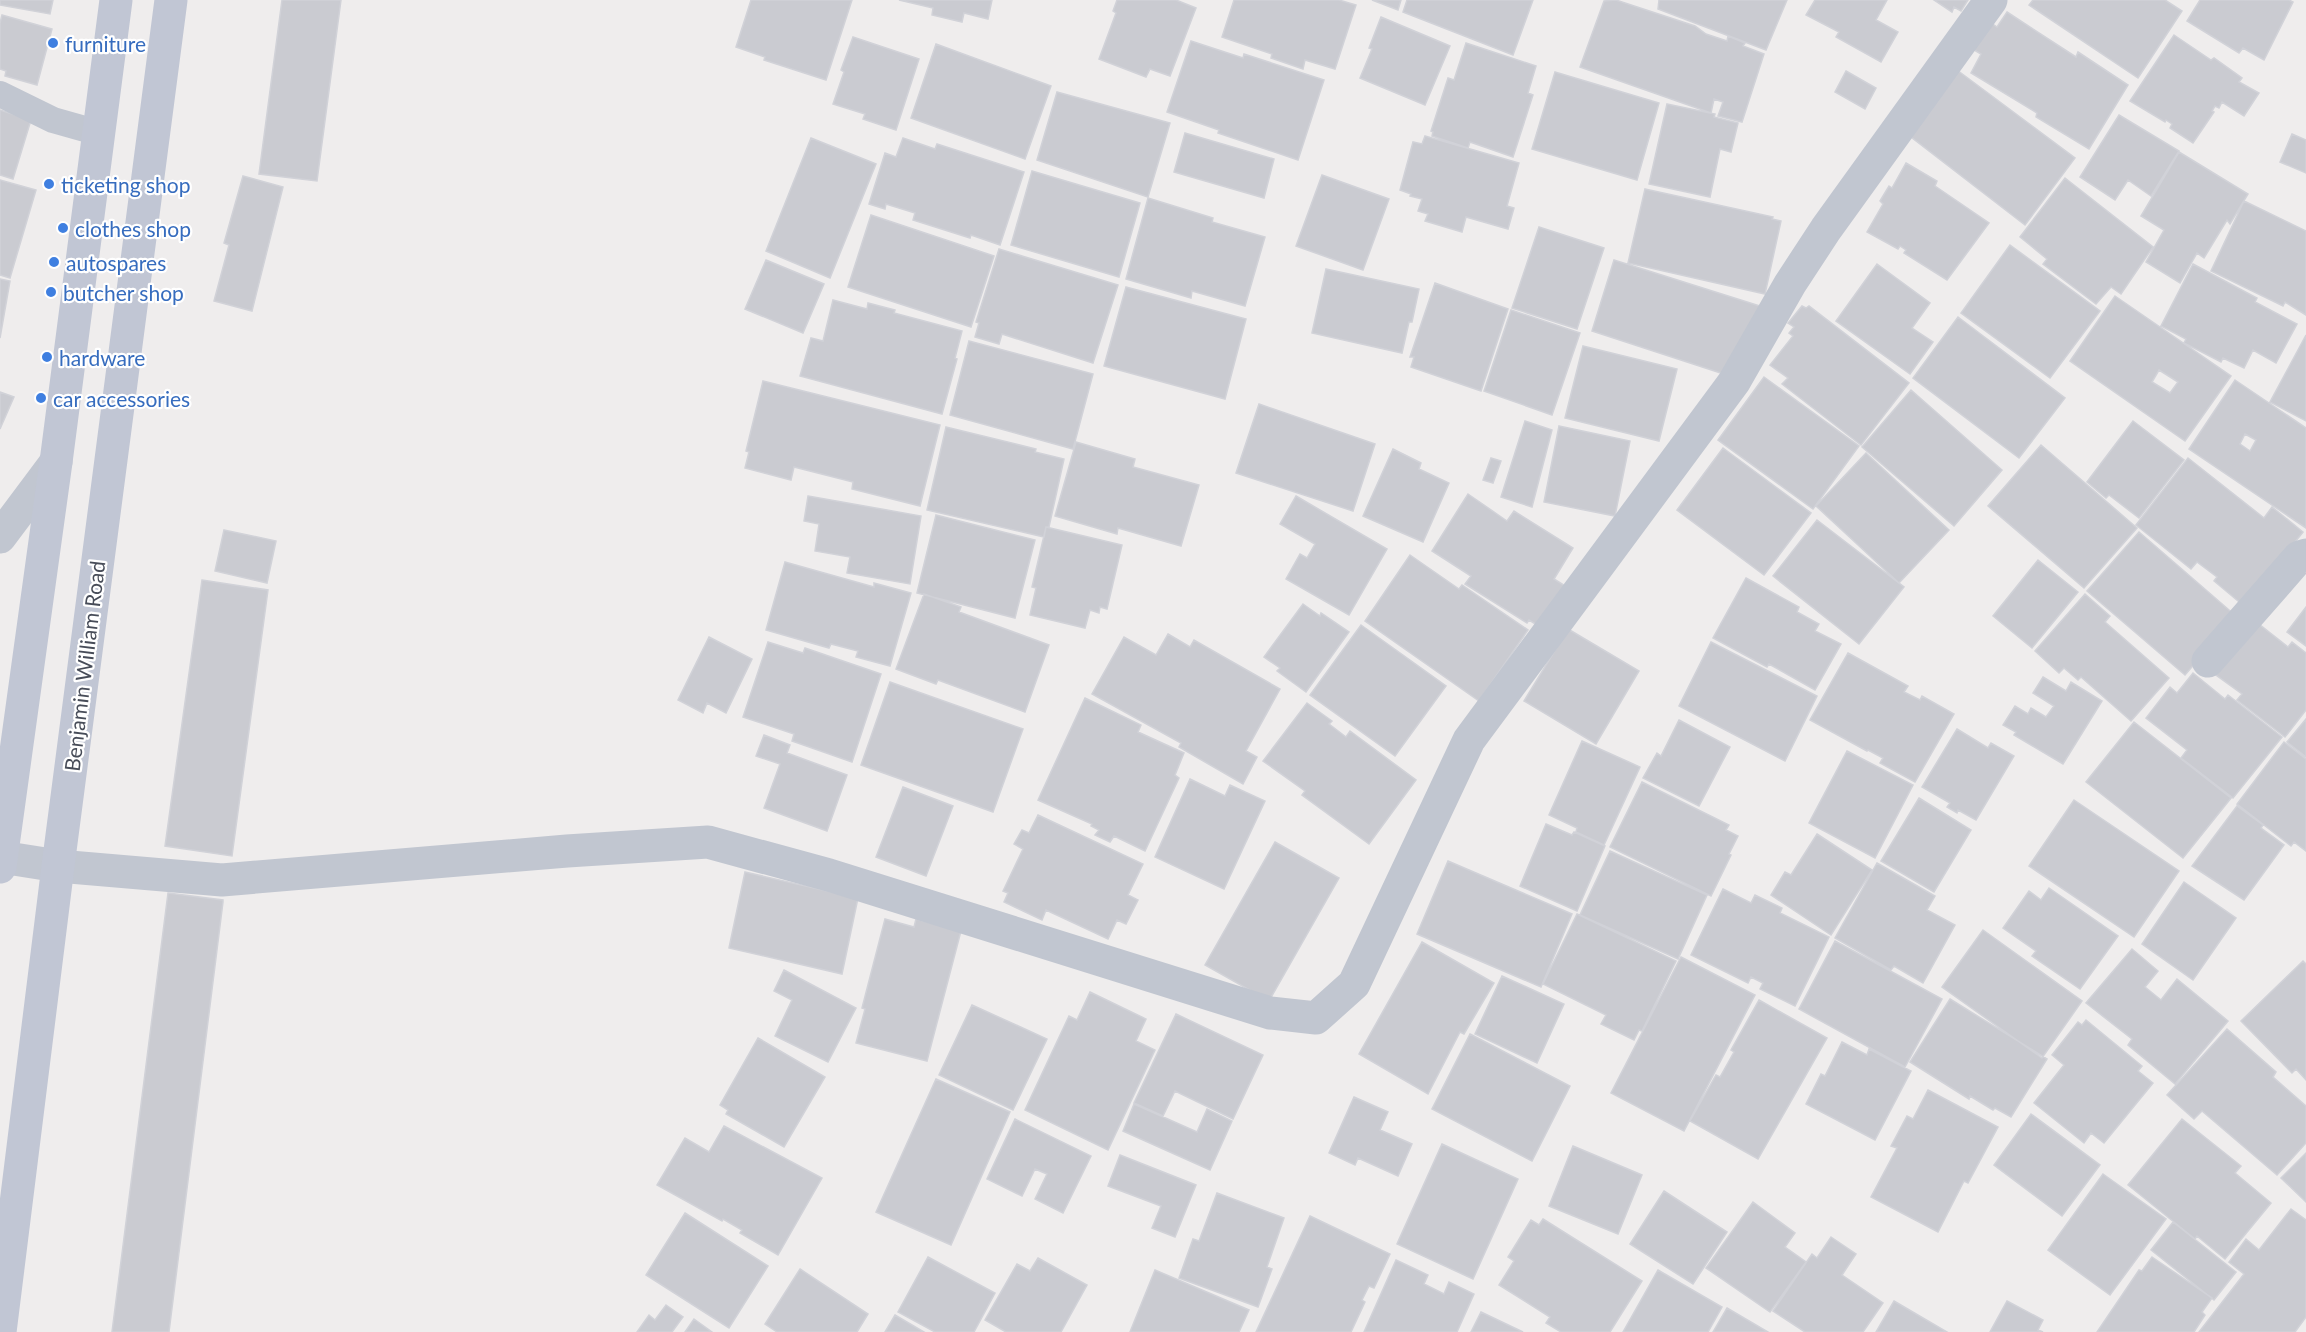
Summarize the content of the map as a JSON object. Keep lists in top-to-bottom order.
{
  "streets": {
    "main road": ["Benjamin William Road"]
  },
  "places": [
    "furniture",
    "ticketing shop",
    "clothes shop",
    "autospares",
    "butcher shop",
    "hardware",
    "car accessories"
  ]
}
